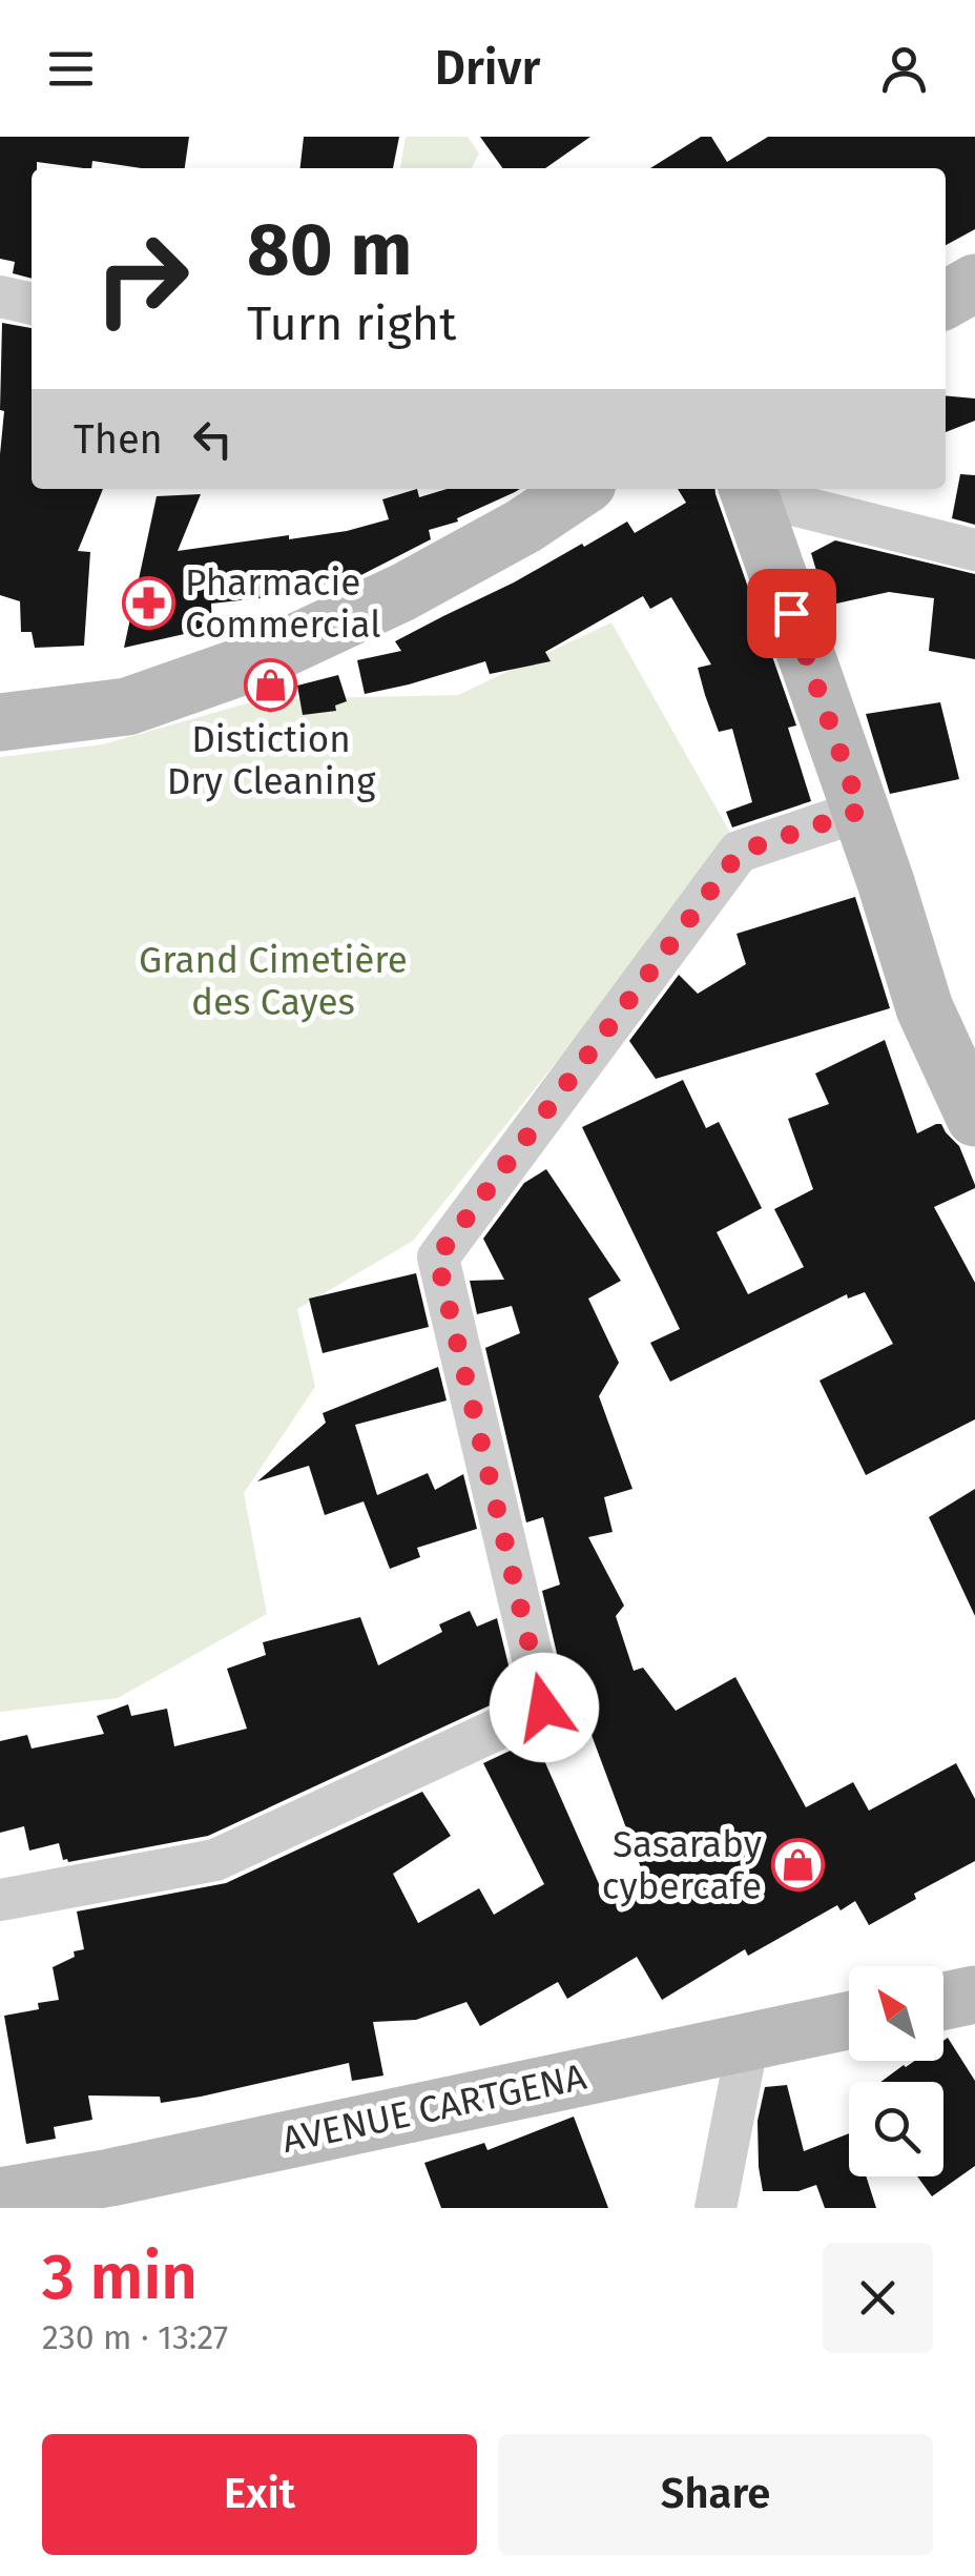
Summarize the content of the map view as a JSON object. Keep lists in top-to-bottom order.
{
  "streets": {
    "street": ["AVENUE CARTGENA"]
  },
  "parks": ["Grand Cimetière des Cayes"],
  "places": {
    "pharmacy": ["Pharmacie Commercial"],
    "shop": ["Distiction Dry Cleaning", "Sasaraby cybercafe"]
  },
  "north": "top left",
  "page": {
    "header": "Drivr",
    "turn": ["80 m", "Turn right"],
    "then": "Then",
    "heading": ["3 min", "230 m · 13:27"],
    "buttons": ["Exit", "Share"]
  }
}
